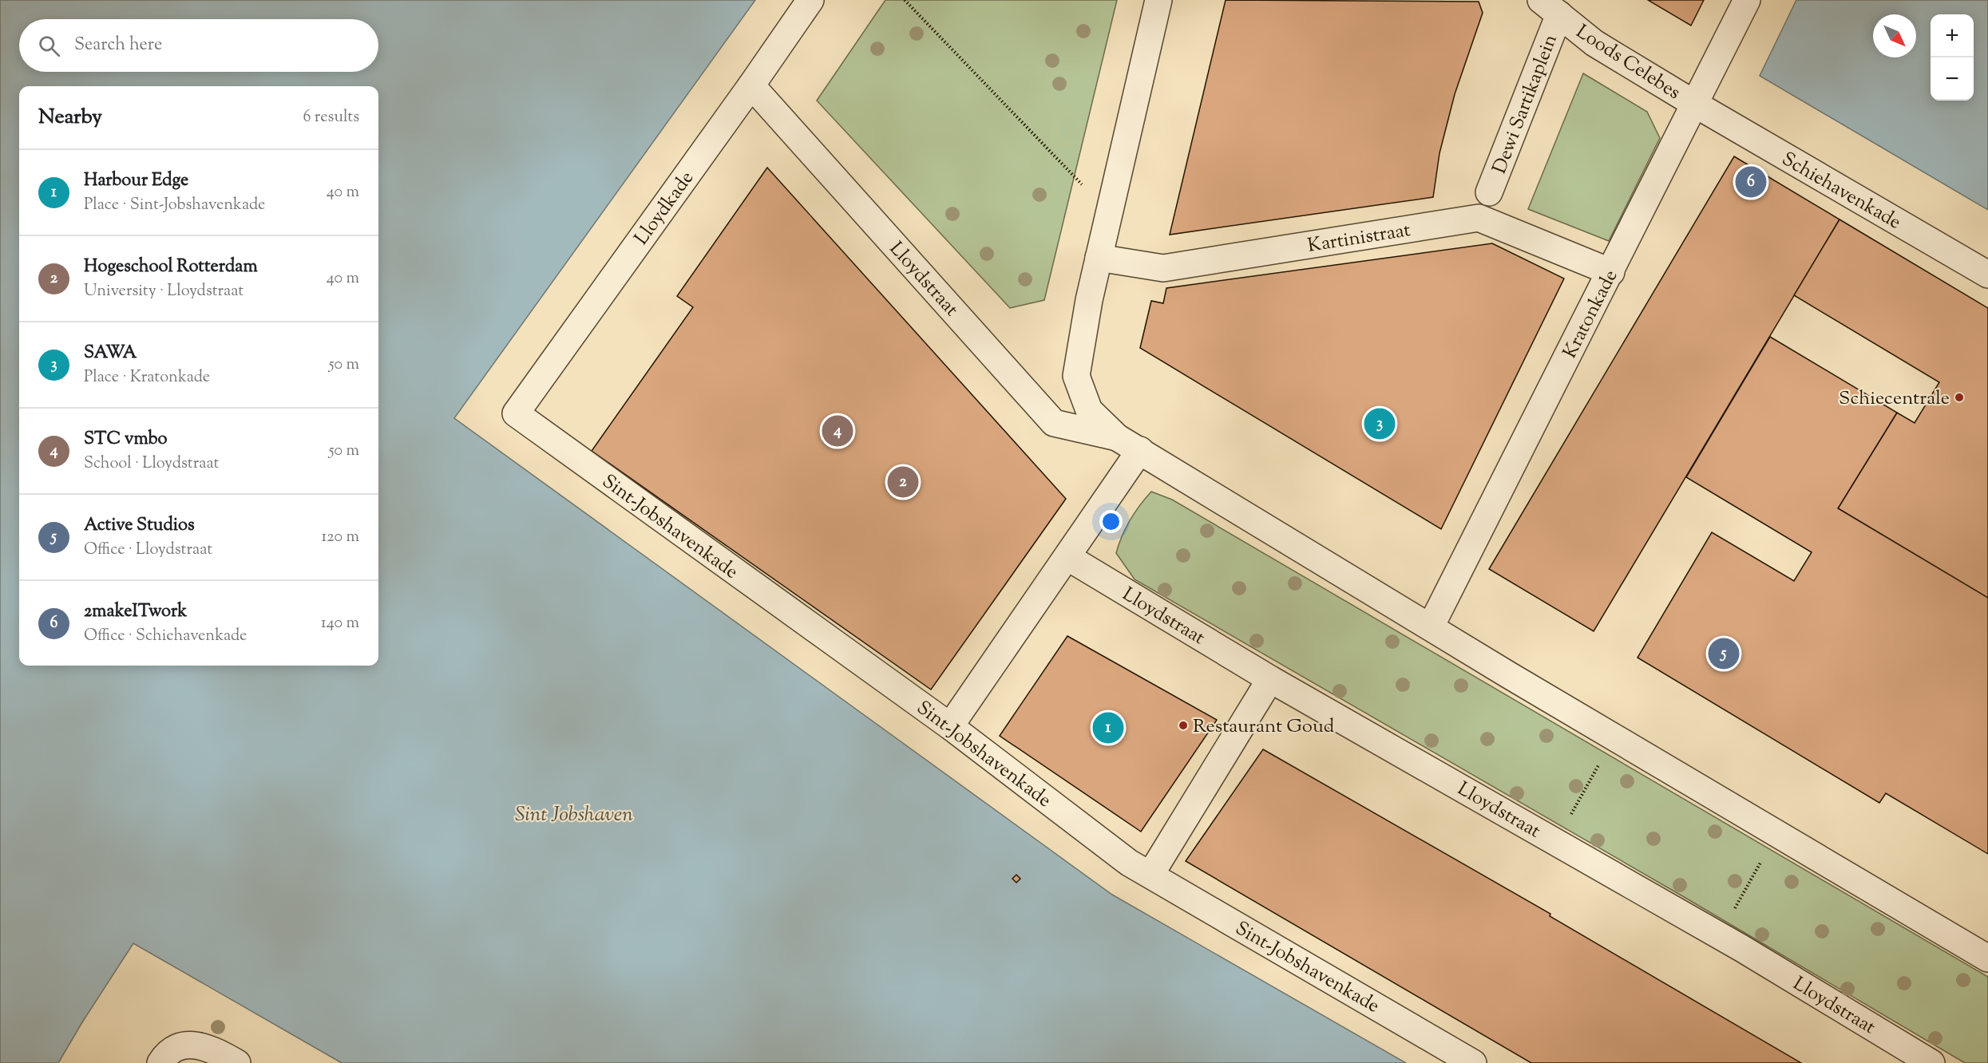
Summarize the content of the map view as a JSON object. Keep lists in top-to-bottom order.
{
  "streets": {
    "street": [
      "Loods Celebes",
      "Dewi Sartikaplein",
      "Schiehavenkade",
      "Lloydkade",
      "Kartinistraat",
      "Lloydstraat",
      "Kratonkade",
      "Sint-Jobshavenkade"
    ]
  },
  "crossings": [
    ["Loods Celebes", "Dewi Sartikaplein"],
    ["Loods Celebes", "Schiehavenkade"],
    ["Loods Celebes", "Kratonkade"],
    ["Schiehavenkade", "Kratonkade"],
    ["Lloydkade", "Lloydstraat"],
    ["Lloydkade", "Sint-Jobshavenkade"],
    ["Kartinistraat", "Lloydstraat"],
    ["Kartinistraat", "Kratonkade"],
    ["Lloydstraat", "Kratonkade"]
  ],
  "water": ["Sint Jobshaven"],
  "places": ["Schiecentrale", "Restaurant Goud"],
  "north": "bottom right",
  "page": {
    "map_buttons": ["+", "−"],
    "search": "Search here",
    "heading": ["Nearby", "6 results"],
    "list": [
      {
        "mark": "1",
        "name": "Harbour Edge",
        "note": "Place · Sint-Jobshavenkade",
        "value": "40 m"
      },
      {
        "mark": "2",
        "name": "Hogeschool Rotterdam",
        "note": "University · Lloydstraat",
        "value": "40 m"
      },
      {
        "mark": "3",
        "name": "SAWA",
        "note": "Place · Kratonkade",
        "value": "50 m"
      },
      {
        "mark": "4",
        "name": "STC vmbo",
        "note": "School · Lloydstraat",
        "value": "50 m"
      },
      {
        "mark": "5",
        "name": "Active Studios",
        "note": "Office · Lloydstraat",
        "value": "120 m"
      },
      {
        "mark": "6",
        "name": "2makeITwork",
        "note": "Office · Schiehavenkade",
        "value": "140 m"
      }
    ],
    "pins": [
      "6",
      "3",
      "4",
      "2",
      "5",
      "1"
    ]
  }
}
